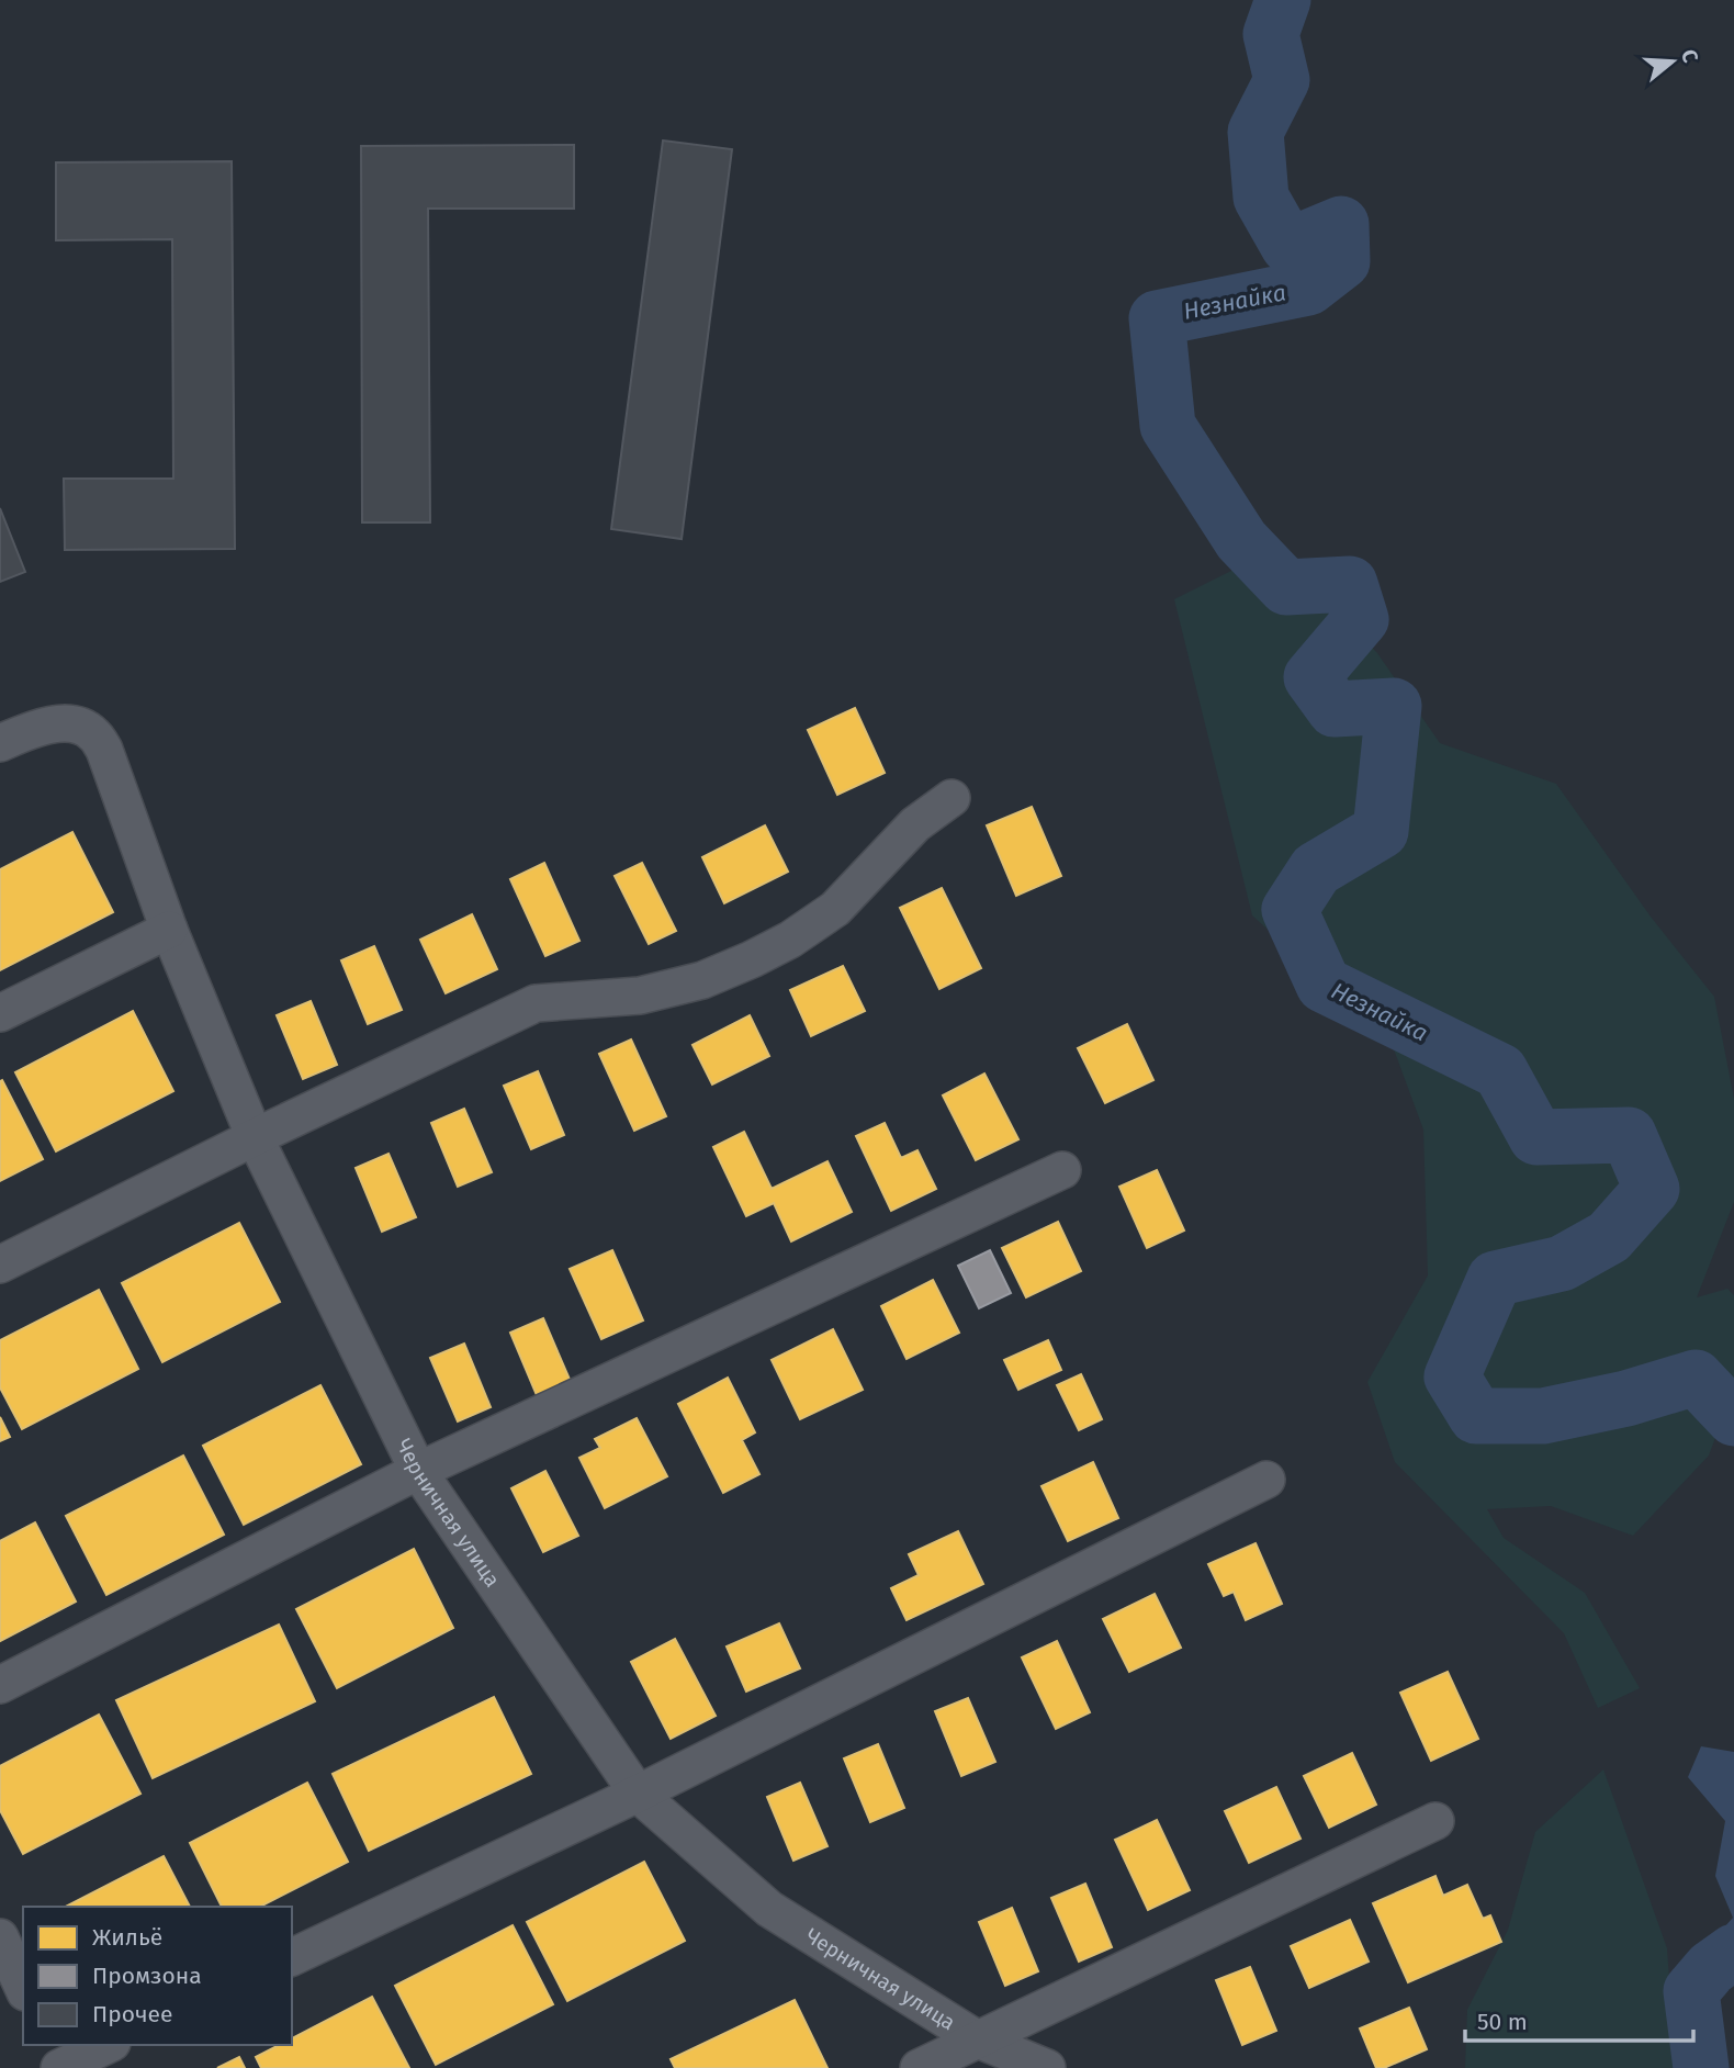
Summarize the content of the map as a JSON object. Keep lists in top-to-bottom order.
{
  "streets": {
    "street": ["Черничная улица"]
  },
  "water": ["Незнайка"],
  "legend": ["Жильё", "Промзона", "Прочее"],
  "scale_bar": "50 m",
  "north": "right"
}
